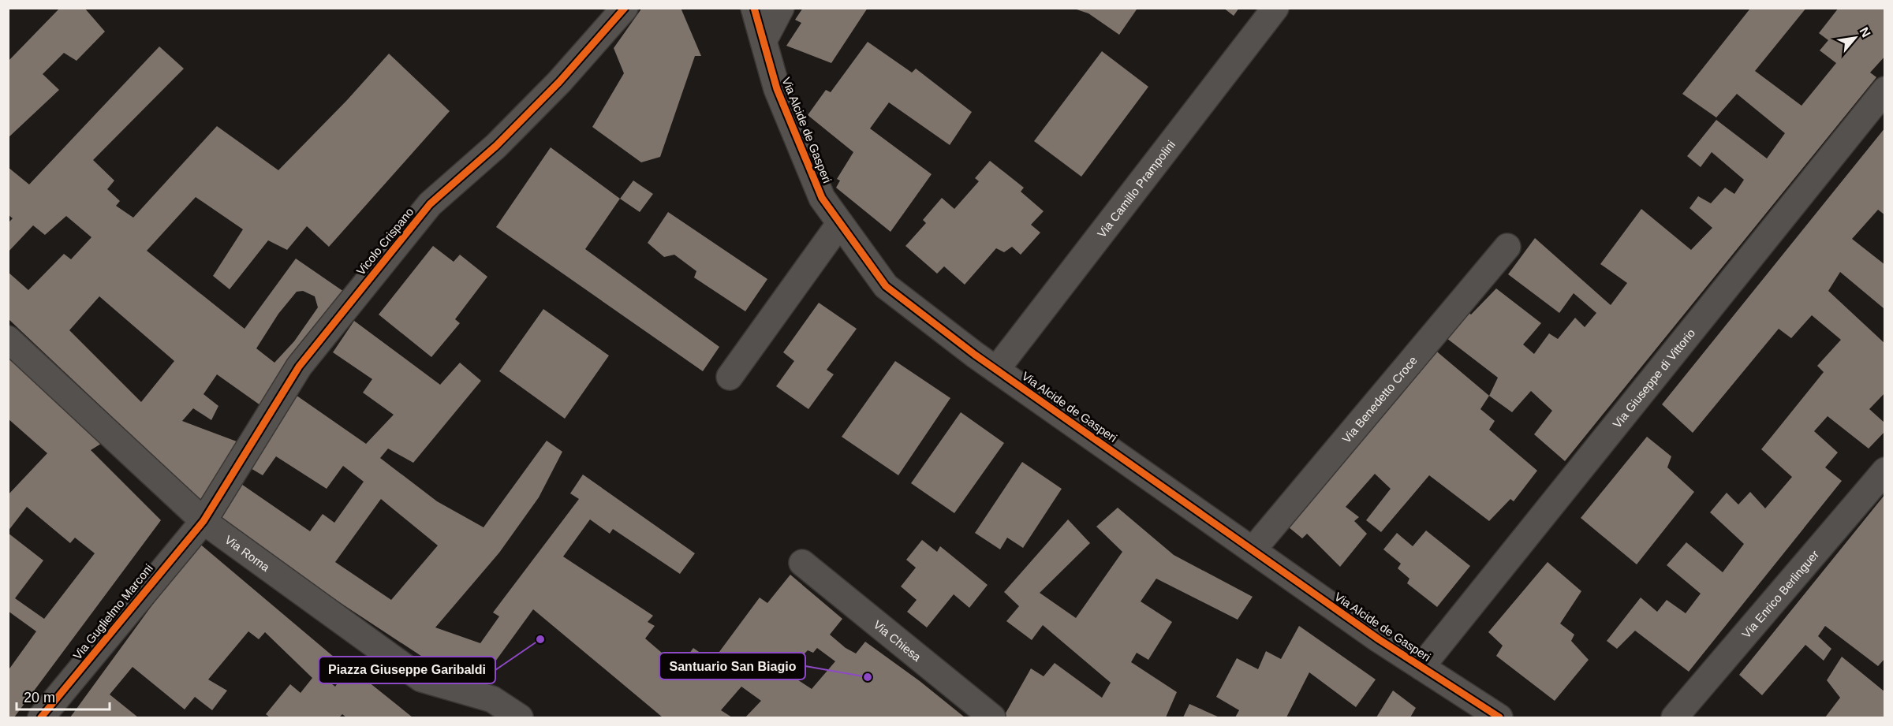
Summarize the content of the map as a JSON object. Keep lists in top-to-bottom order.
{
  "streets": {
    "street": [
      "Via Alcide de Gasperi",
      "Via Camillo Prampolini",
      "Vicolo Crispano",
      "Via Giuseppe di Vittorio",
      "Via Benedetto Croce",
      "Via Roma",
      "Via Enrico Berlinguer",
      "Via Guglielmo Marconi",
      "Via Chiesa"
    ]
  },
  "crossings": [
    ["Via Alcide de Gasperi", "Via Camillo Prampolini"],
    ["Via Alcide de Gasperi", "Via Giuseppe di Vittorio"],
    ["Via Alcide de Gasperi", "Via Benedetto Croce"],
    ["Vicolo Crispano", "Via Roma"],
    ["Vicolo Crispano", "Via Guglielmo Marconi"],
    ["Via Roma", "Via Guglielmo Marconi"]
  ],
  "places": ["Piazza Giuseppe Garibaldi", "Santuario San Biagio"],
  "scale_bar": "20 m",
  "north": "top right"
}
